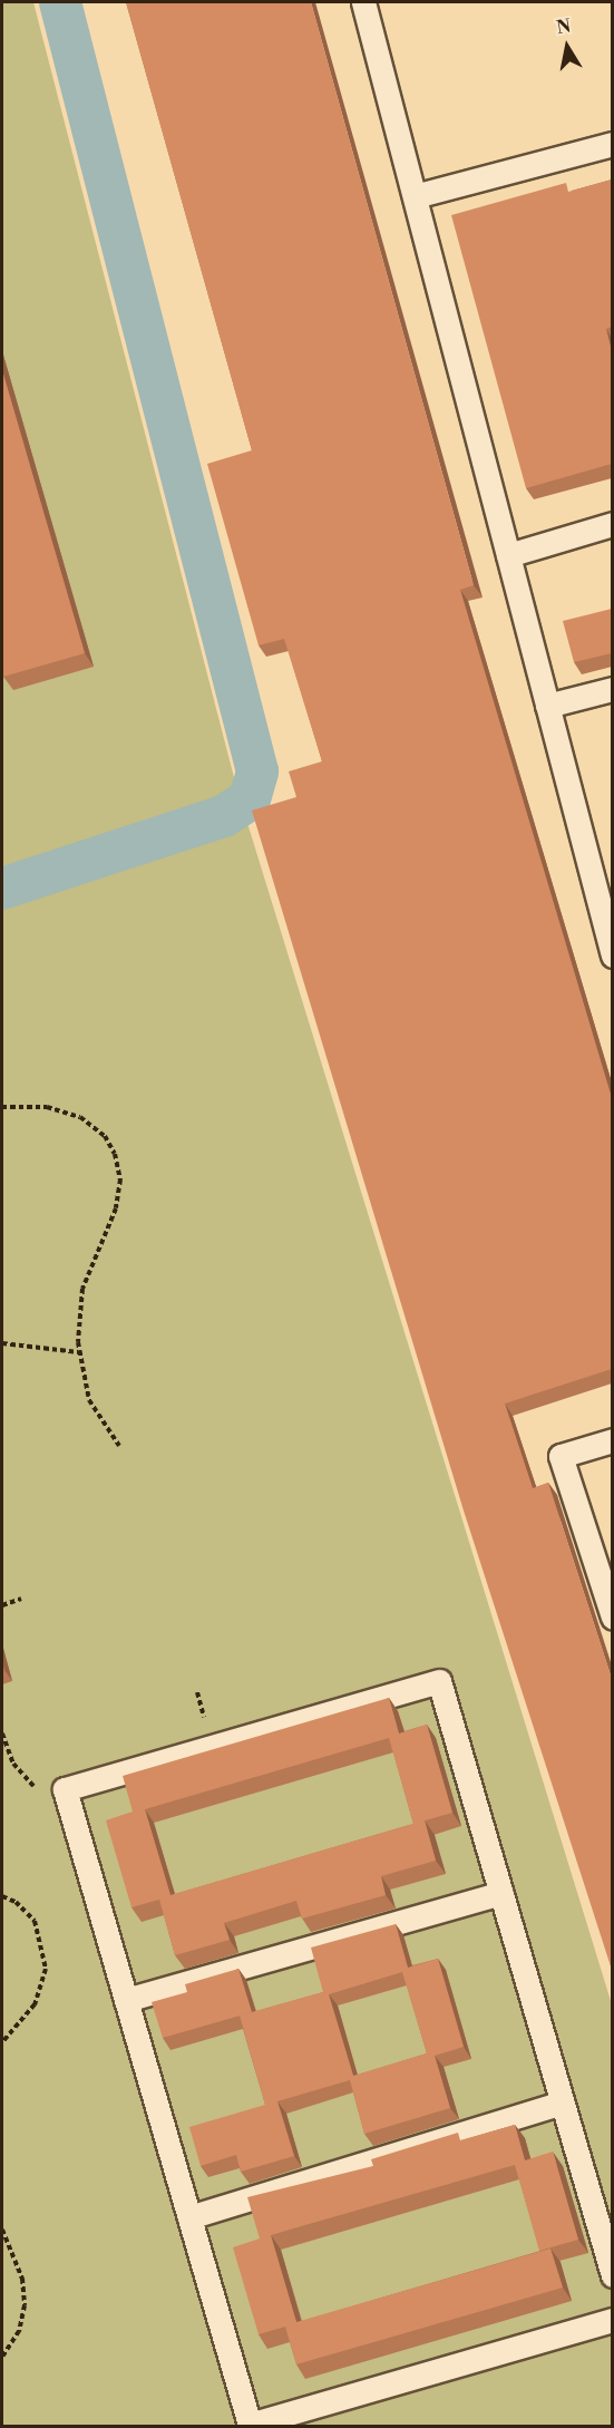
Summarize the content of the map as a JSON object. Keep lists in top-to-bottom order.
{
  "north": "top"
}
